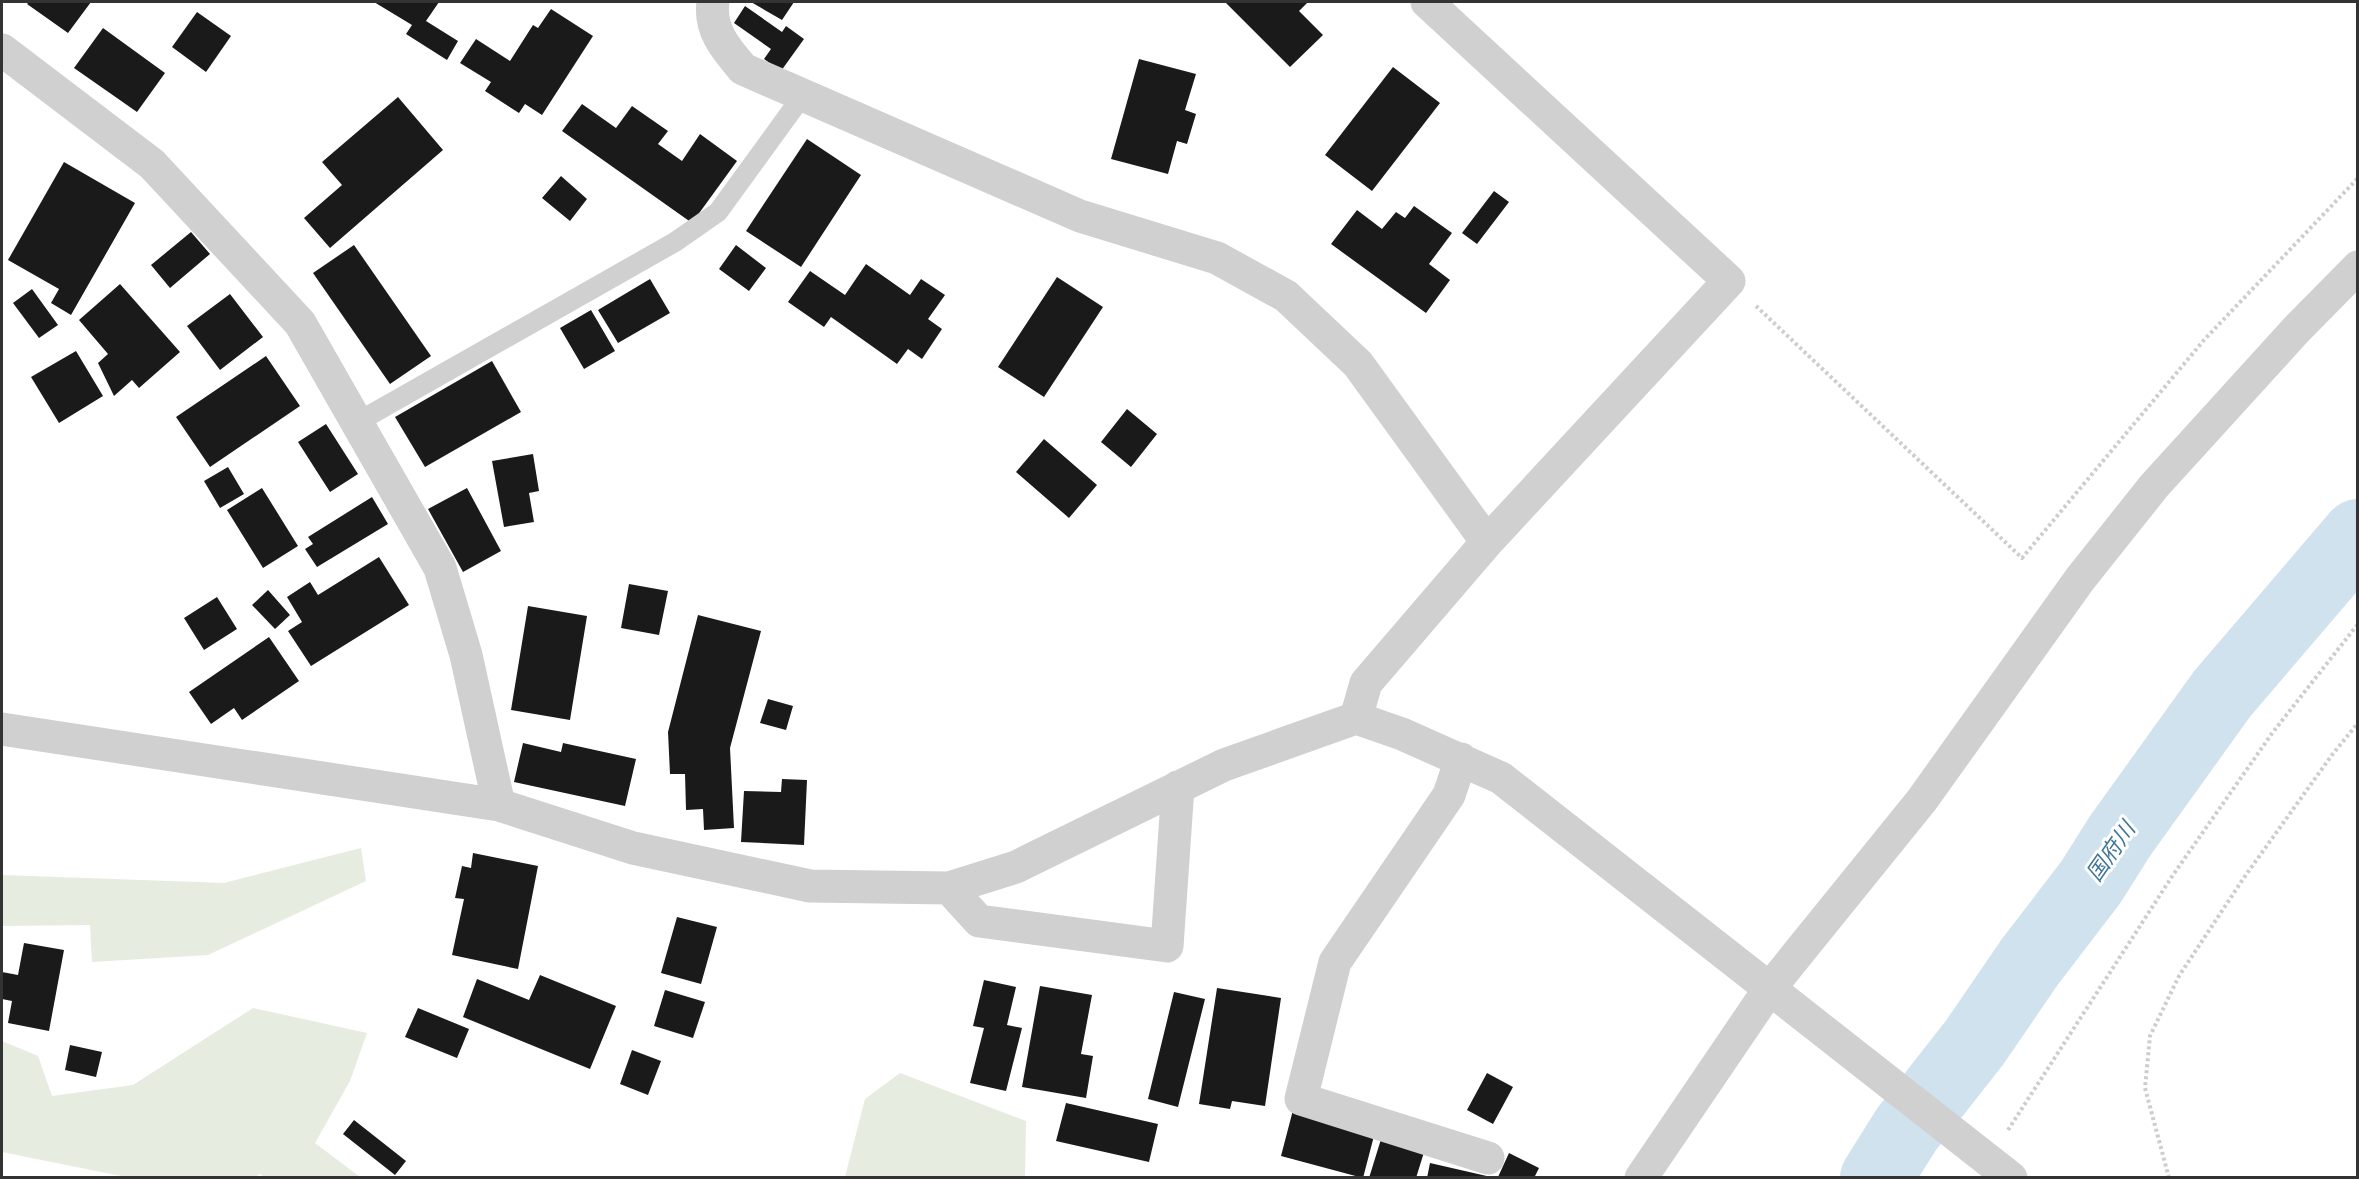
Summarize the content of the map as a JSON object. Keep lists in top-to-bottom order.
{
  "water": ["国府川"]
}
